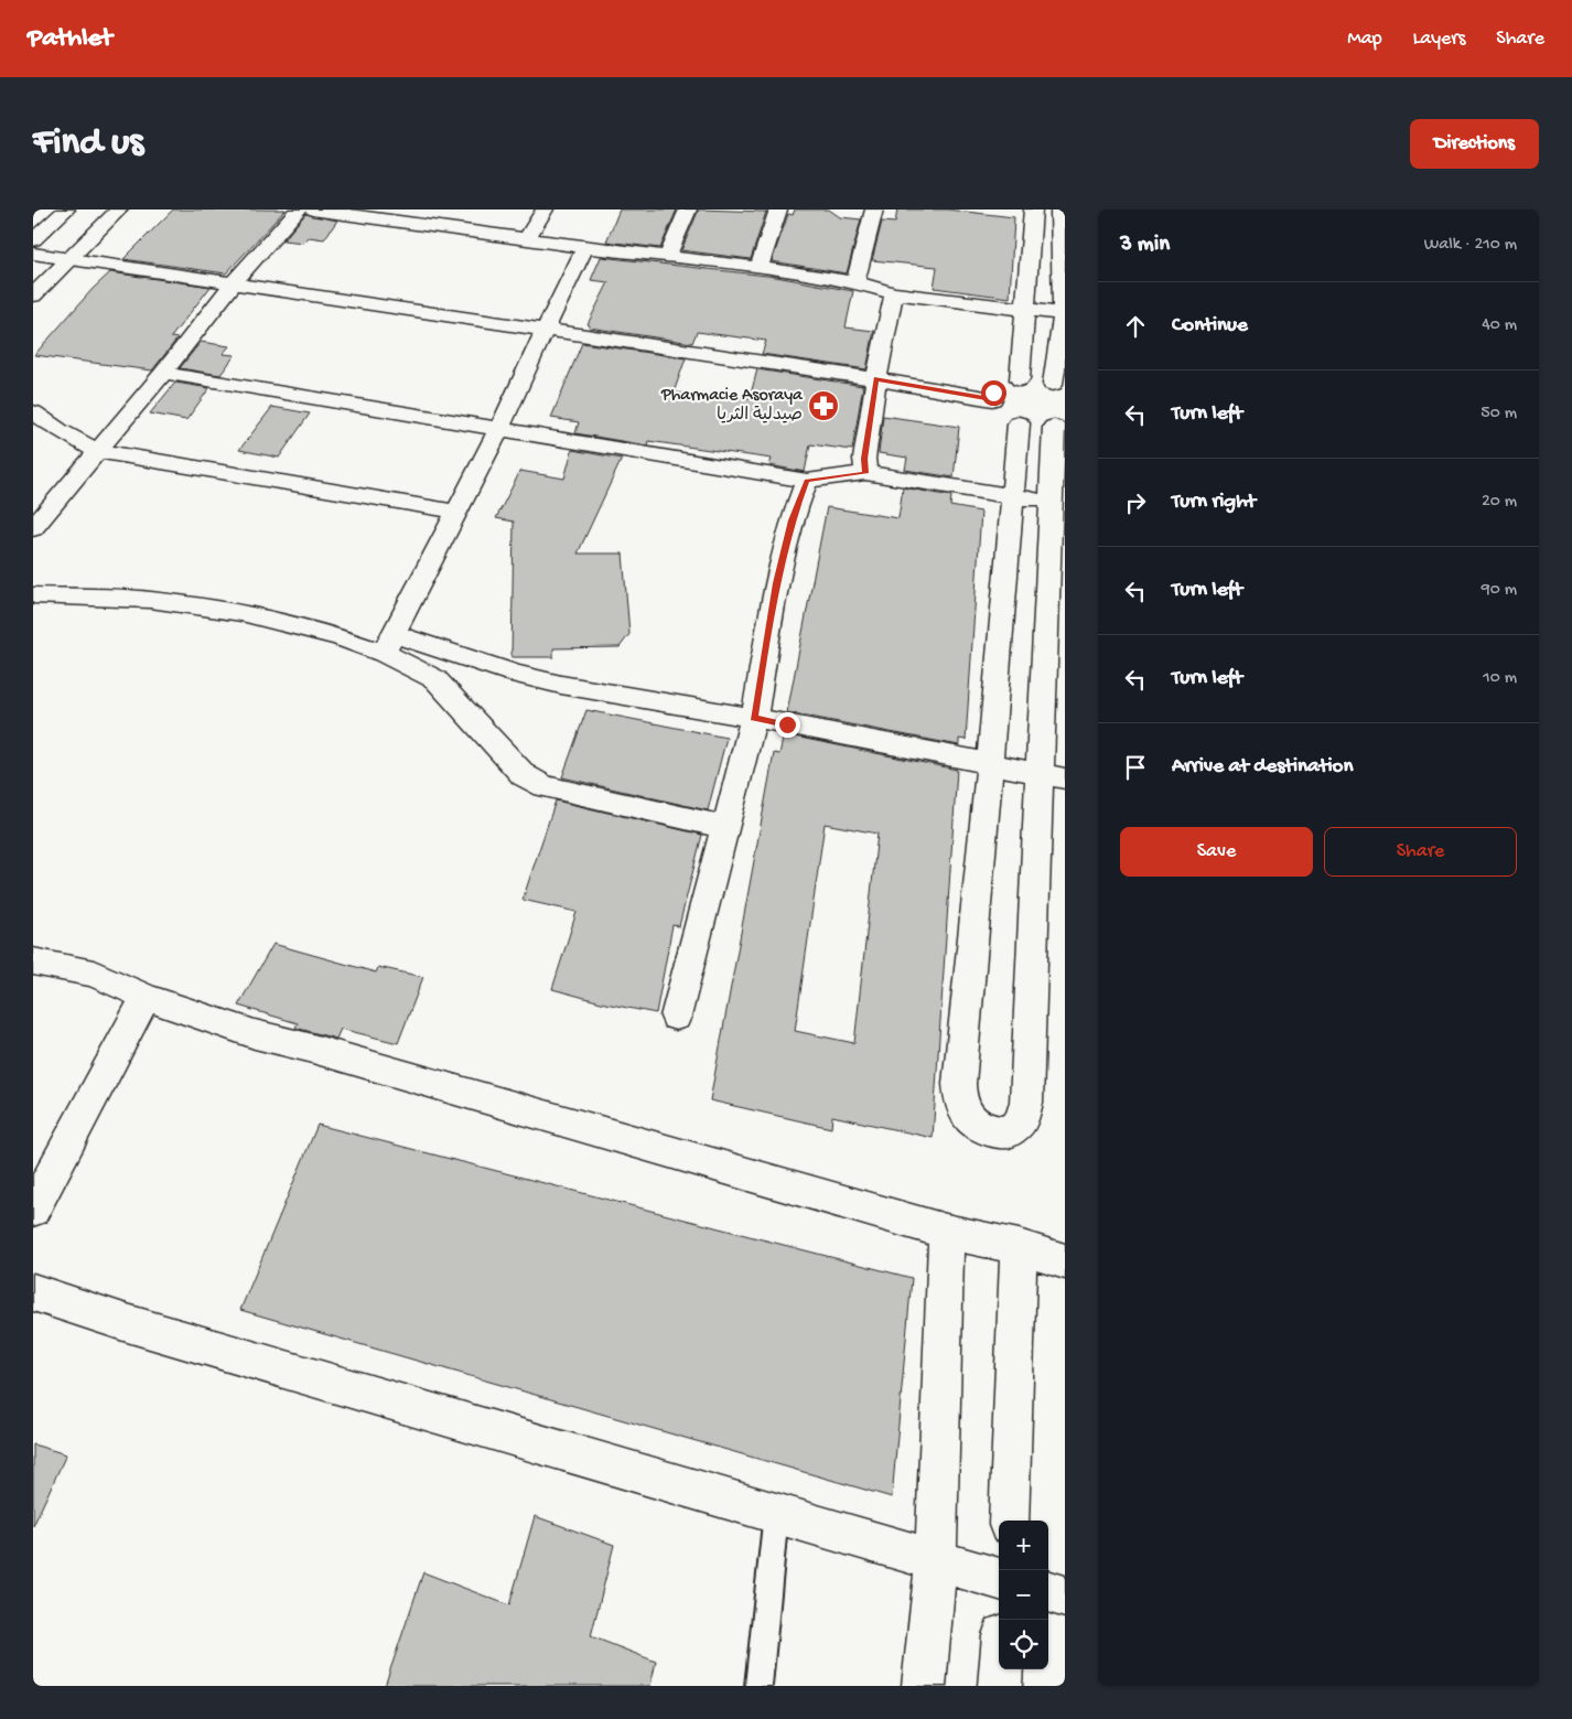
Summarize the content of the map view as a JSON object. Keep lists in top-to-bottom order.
{
  "places": {
    "pharmacy": ["Pharmacie Asoraya صيدلية الثريا"]
  },
  "page": {
    "header": "Pathlet",
    "nav": ["Map", "Layers", "Share"],
    "buttons": [
      "Directions",
      ["Save", "Share"]
    ],
    "title": "Find us",
    "heading": ["3 min", "Walk · 210 m"],
    "list": [
      ["Continue", "40 m"],
      ["Turn left", "50 m"],
      ["Turn right", "20 m"],
      ["Turn left", "90 m"],
      ["Turn left", "10 m"],
      "Arrive at destination"
    ],
    "map_buttons": ["+", "−"]
  }
}
